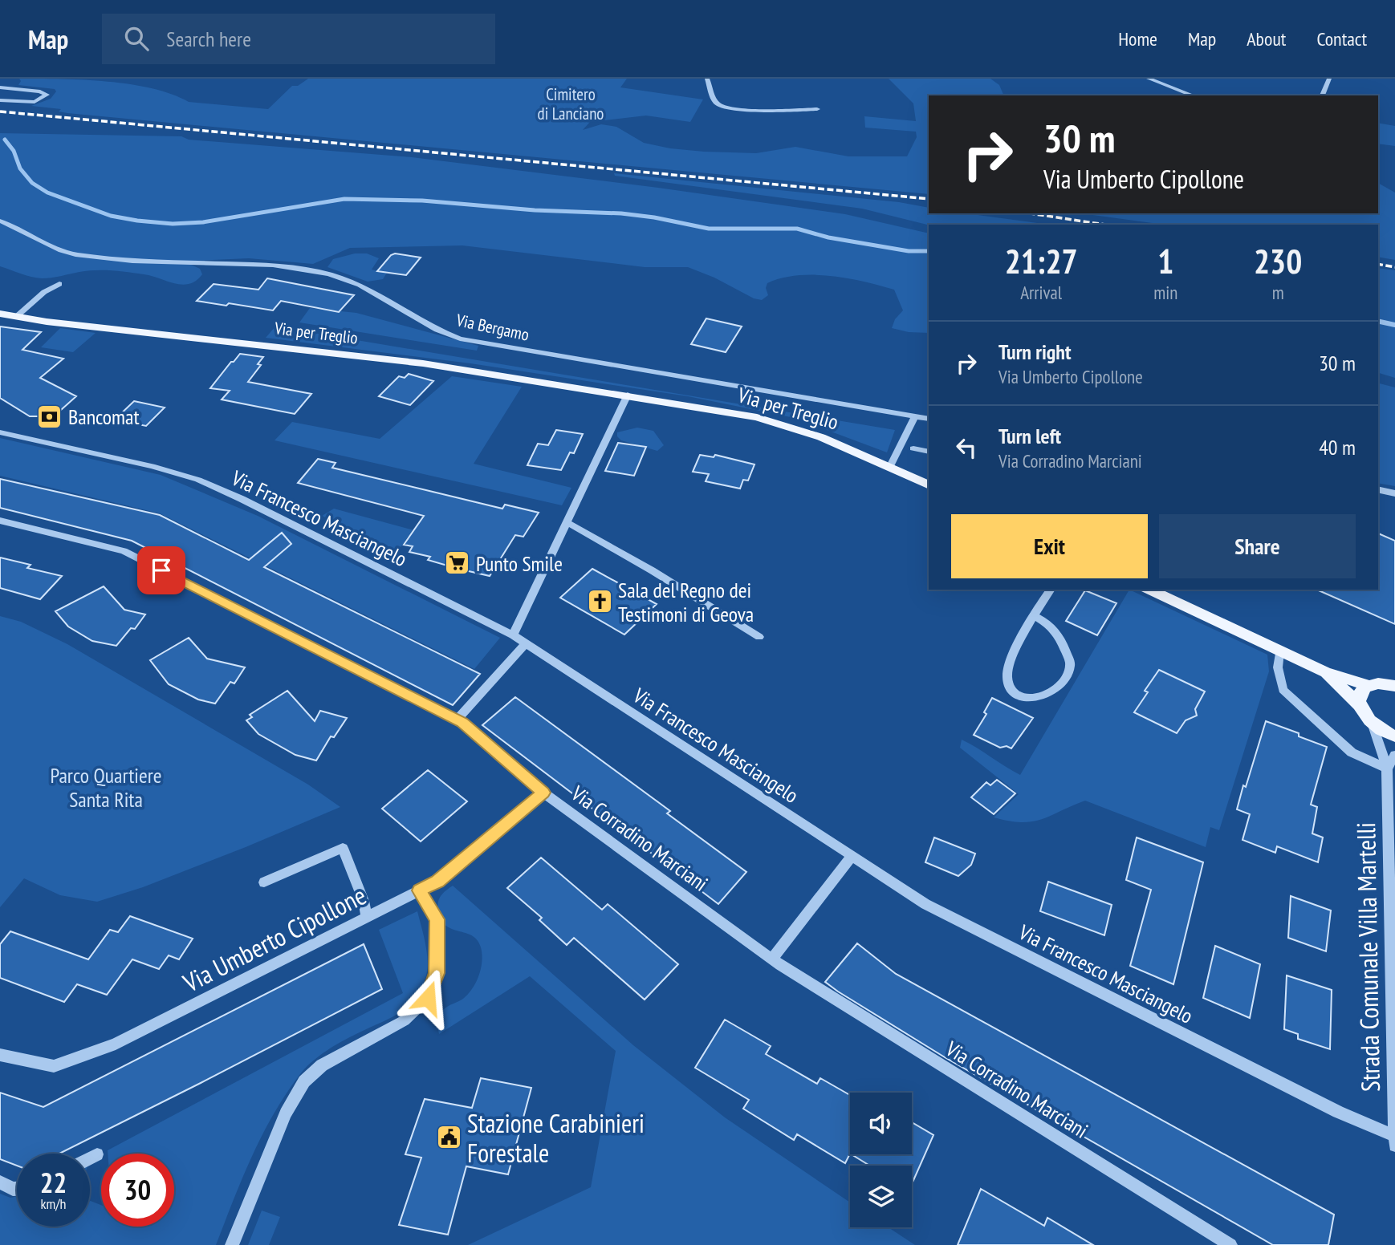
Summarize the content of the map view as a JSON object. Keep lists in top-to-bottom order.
{
  "streets": {
    "main road": ["Via per Treglio"],
    "street": [
      "Via Bergamo",
      "Via Francesco Masciangelo",
      "Via Corradino Marciani",
      "Via Umberto Cipollone",
      "Strada Comunale Villa Martelli"
    ]
  },
  "crossings": [
    ["Via Francesco Masciangelo", "Strada Comunale Villa Martelli"],
    ["Via Corradino Marciani", "Via Umberto Cipollone"]
  ],
  "parks": ["Cimitero di Lanciano", "Parco Quartiere Santa Rita"],
  "places": {
    "bank": ["Bancomat"],
    "supermarket": ["Punto Smile"],
    "church": ["Sala del Regno dei Testimoni di Geova"],
    "public building": ["Stazione Carabinieri Forestale"]
  },
  "page": {
    "header": "Map",
    "search": "Search here",
    "nav": [
      "Home",
      "Map",
      "About",
      "Contact"
    ],
    "turn": ["30 m", "Via Umberto Cipollone"],
    "eta": [
      "21:27",
      "Arrival",
      "1",
      "min",
      "230",
      "m"
    ],
    "list": [
      {
        "name": "Turn right",
        "note": "Via Umberto Cipollone",
        "value": "30 m"
      },
      {
        "name": "Turn left",
        "note": "Via Corradino Marciani",
        "value": "40 m"
      }
    ],
    "buttons": ["Exit", "Share"],
    "speed": "22 km/h",
    "limit": "30"
  }
}
